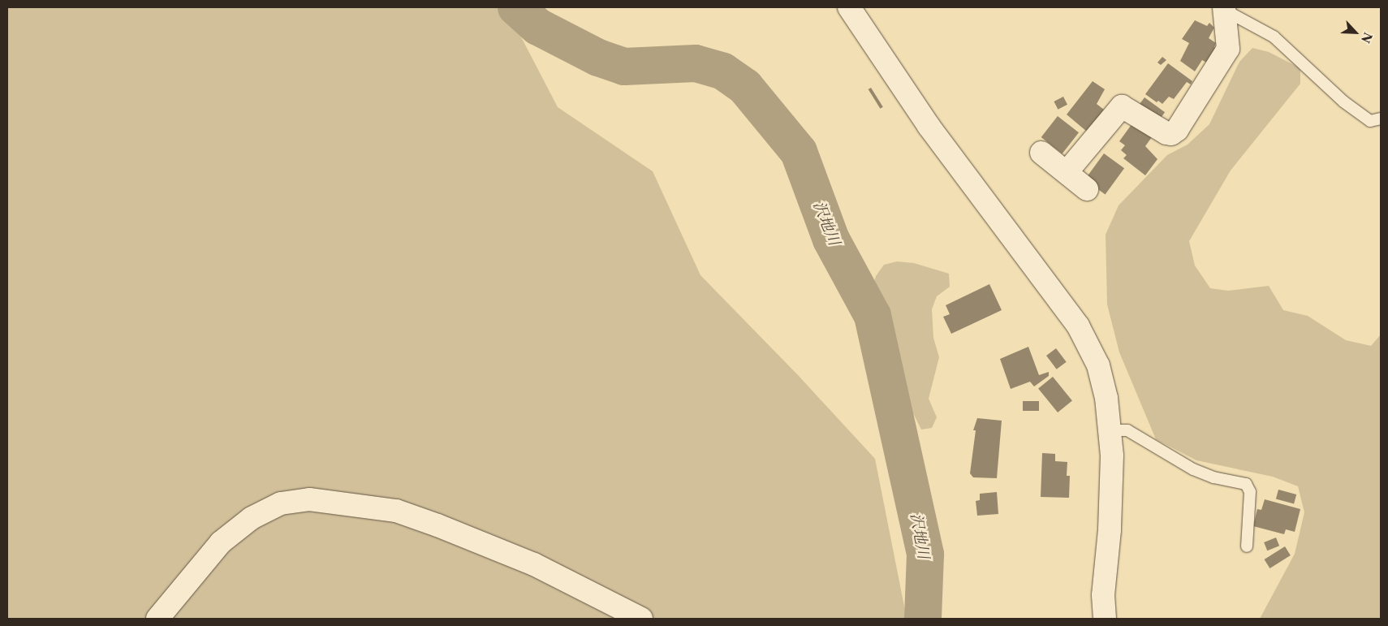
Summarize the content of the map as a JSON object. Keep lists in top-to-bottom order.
{
  "water": ["沢地川"],
  "north": "bottom right"
}
